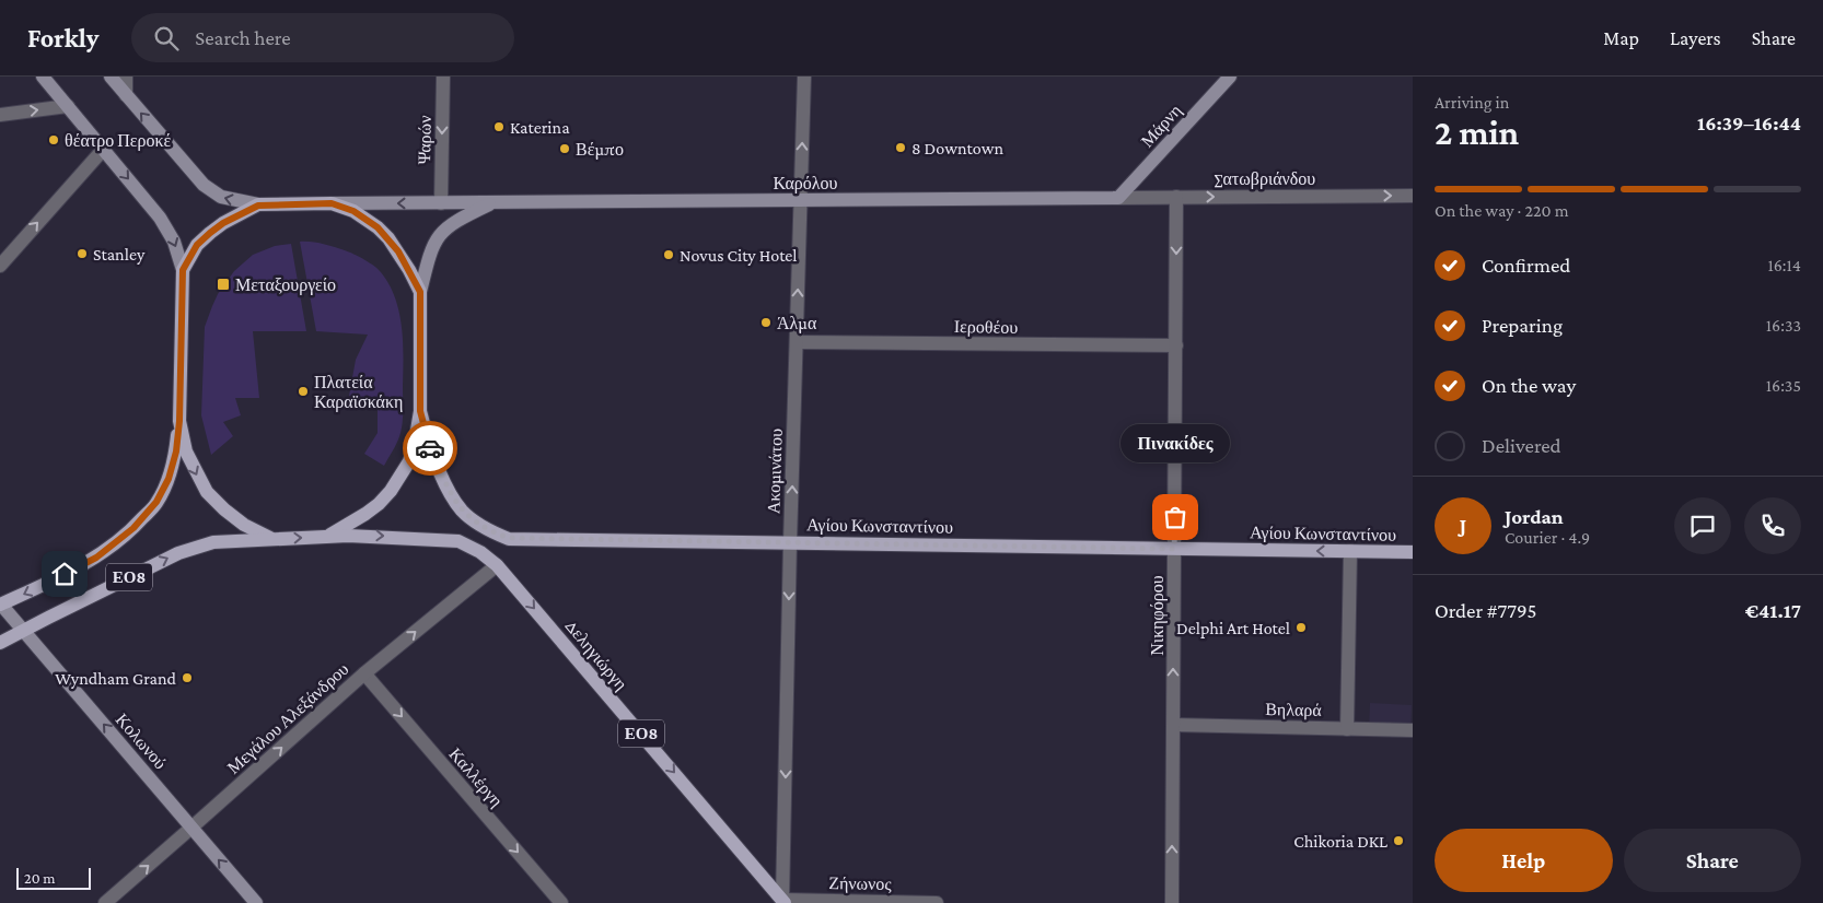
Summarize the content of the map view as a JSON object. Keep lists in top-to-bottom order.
{
  "streets": {
    "main road": [
      "Μάρνη",
      "Καρόλου",
      "Αγίου Κωνσταντίνου",
      "ΕΟ8",
      "Δεληγιώργη",
      "Κολωνού"
    ],
    "street": [
      "Ψαρών",
      "Σατωβριάνδου",
      "Ιεροθέου",
      "Ακομινάτου",
      "Νικηφόρου",
      "Βηλαρά",
      "Μεγάλου Αλεξάνδρου",
      "Καλλέργη",
      "Ζήνωνος"
    ]
  },
  "crossings": [
    ["Μάρνη", "Σατωβριάνδου"],
    ["Μάρνη", "Καρόλου"],
    ["Ψαρών", "Καρόλου"],
    ["Σατωβριάνδου", "Καρόλου"],
    ["Σατωβριάνδου", "Νικηφόρου"],
    ["Καρόλου", "Ακομινάτου"],
    ["Καρόλου", "ΕΟ8"],
    ["Ιεροθέου", "Ακομινάτου"],
    ["Ιεροθέου", "Νικηφόρου"],
    ["Ακομινάτου", "Αγίου Κωνσταντίνου"],
    ["Ακομινάτου", "Δεληγιώργη"],
    ["Ακομινάτου", "Ζήνωνος"],
    ["Αγίου Κωνσταντίνου", "ΕΟ8"],
    ["Αγίου Κωνσταντίνου", "Νικηφόρου"],
    ["ΕΟ8", "Δεληγιώργη"],
    ["ΕΟ8", "Κολωνού"],
    ["Νικηφόρου", "Βηλαρά"],
    ["Δεληγιώργη", "Μεγάλου Αλεξάνδρου"],
    ["Δεληγιώργη", "Ζήνωνος"],
    ["Μεγάλου Αλεξάνδρου", "Κολωνού"],
    ["Μεγάλου Αλεξάνδρου", "Καλλέργη"]
  ],
  "one_way": [
    "Ψαρών",
    "Σατωβριάνδου",
    "Δεληγιώργη",
    "Μεγάλου Αλεξάνδρου",
    "Κολωνού",
    "Καλλέργη"
  ],
  "places": {
    "other": [
      "Katerina",
      "θέατρο Περοκέ",
      "8 Downtown",
      "Βέμπο",
      "Stanley",
      "Novus City Hotel",
      "Άλμα",
      "Πλατεία Καραϊσκάκη",
      "Πινακίδες",
      "Delphi Art Hotel",
      "Wyndham Grand",
      "Chikoria DKL"
    ],
    "transit": ["Μεταξουργείο"]
  },
  "scale_bar": "20 m",
  "page": {
    "header": "Forkly",
    "search": "Search here",
    "nav": ["Map", "Layers", "Share"],
    "heading": ["2 min", "Arriving in", "16:39–16:44"],
    "panel": [
      "Jordan",
      "Courier · 4.9",
      "Order #7795",
      "€41.17"
    ],
    "bar": "On the way · 220 m",
    "list": [
      ["Confirmed", "16:14"],
      ["Preparing", "16:33"],
      ["On the way", "16:35"],
      "Delivered"
    ],
    "bubble": "Πινακίδες",
    "round": "J",
    "buttons": ["Help", "Share"],
    "scale": "20 m"
  }
}
